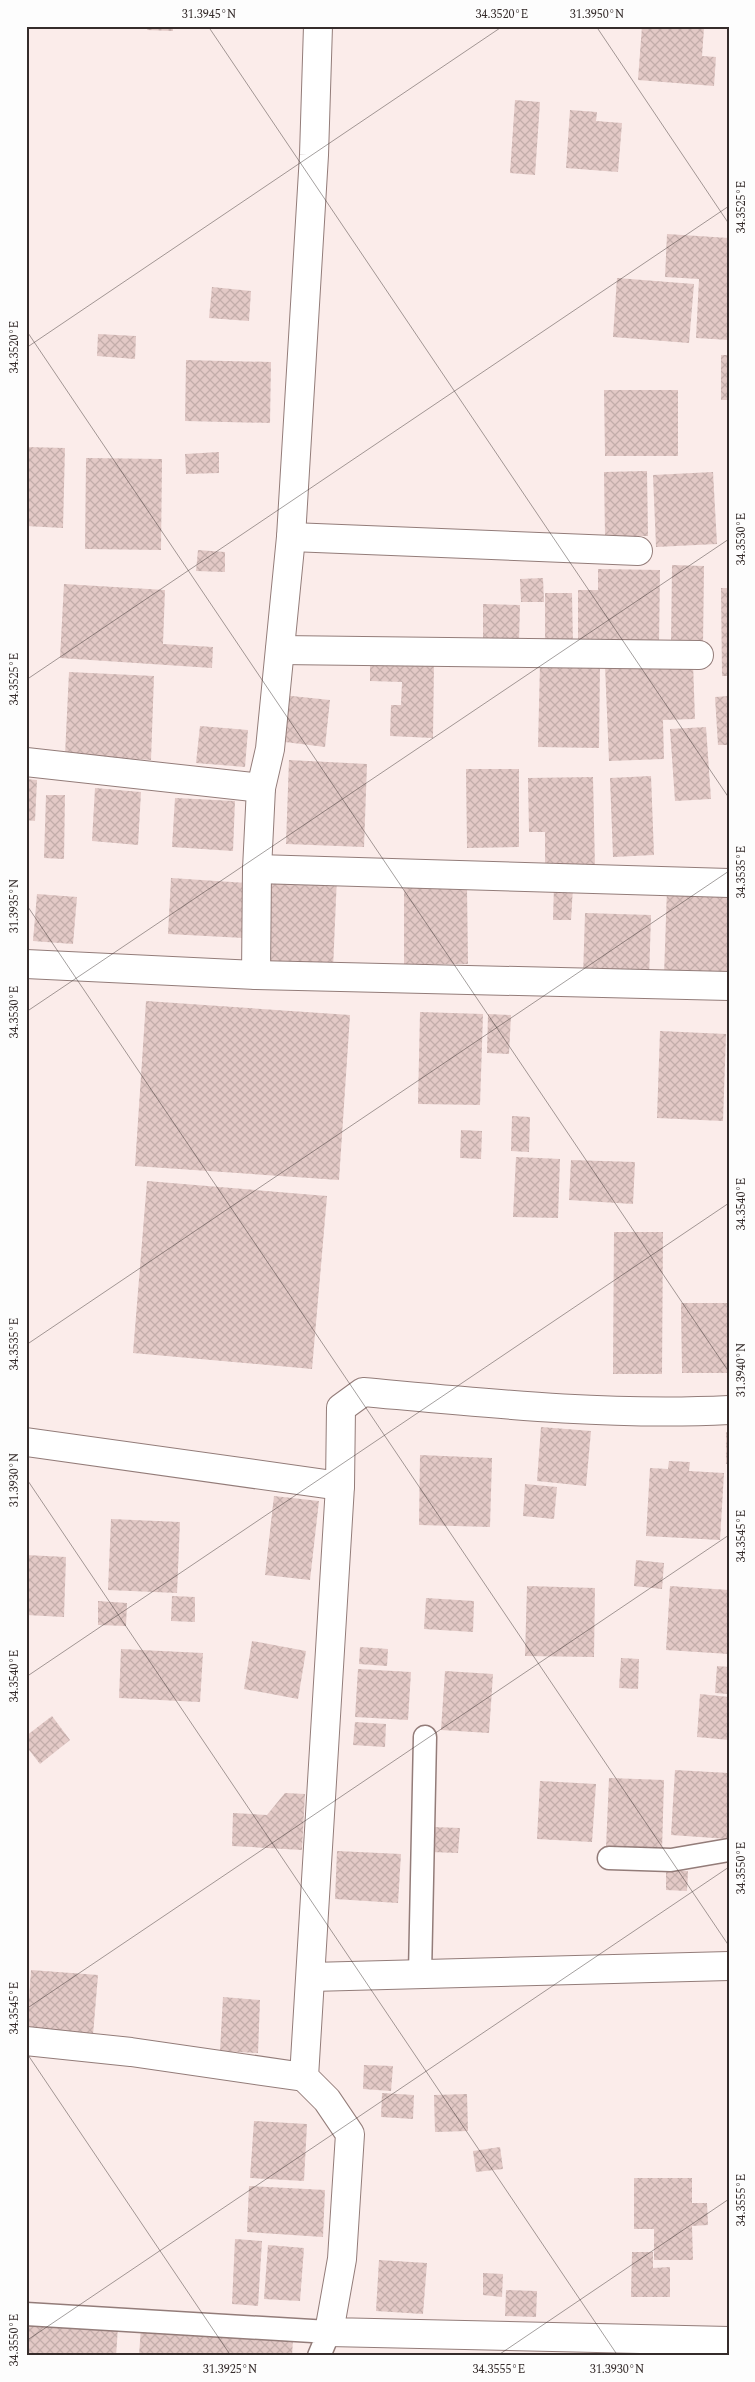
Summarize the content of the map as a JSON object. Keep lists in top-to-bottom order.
{
  "coordinates": [
    "31.3945°N",
    "34.3520°E",
    "31.3950°N",
    "34.3525°E",
    "34.3530°E",
    "34.3535°E",
    "31.3935°N",
    "34.3540°E",
    "31.3940°N",
    "31.3930°N",
    "34.3545°E",
    "34.3550°E",
    "34.3555°E",
    "31.3925°N"
  ]
}
